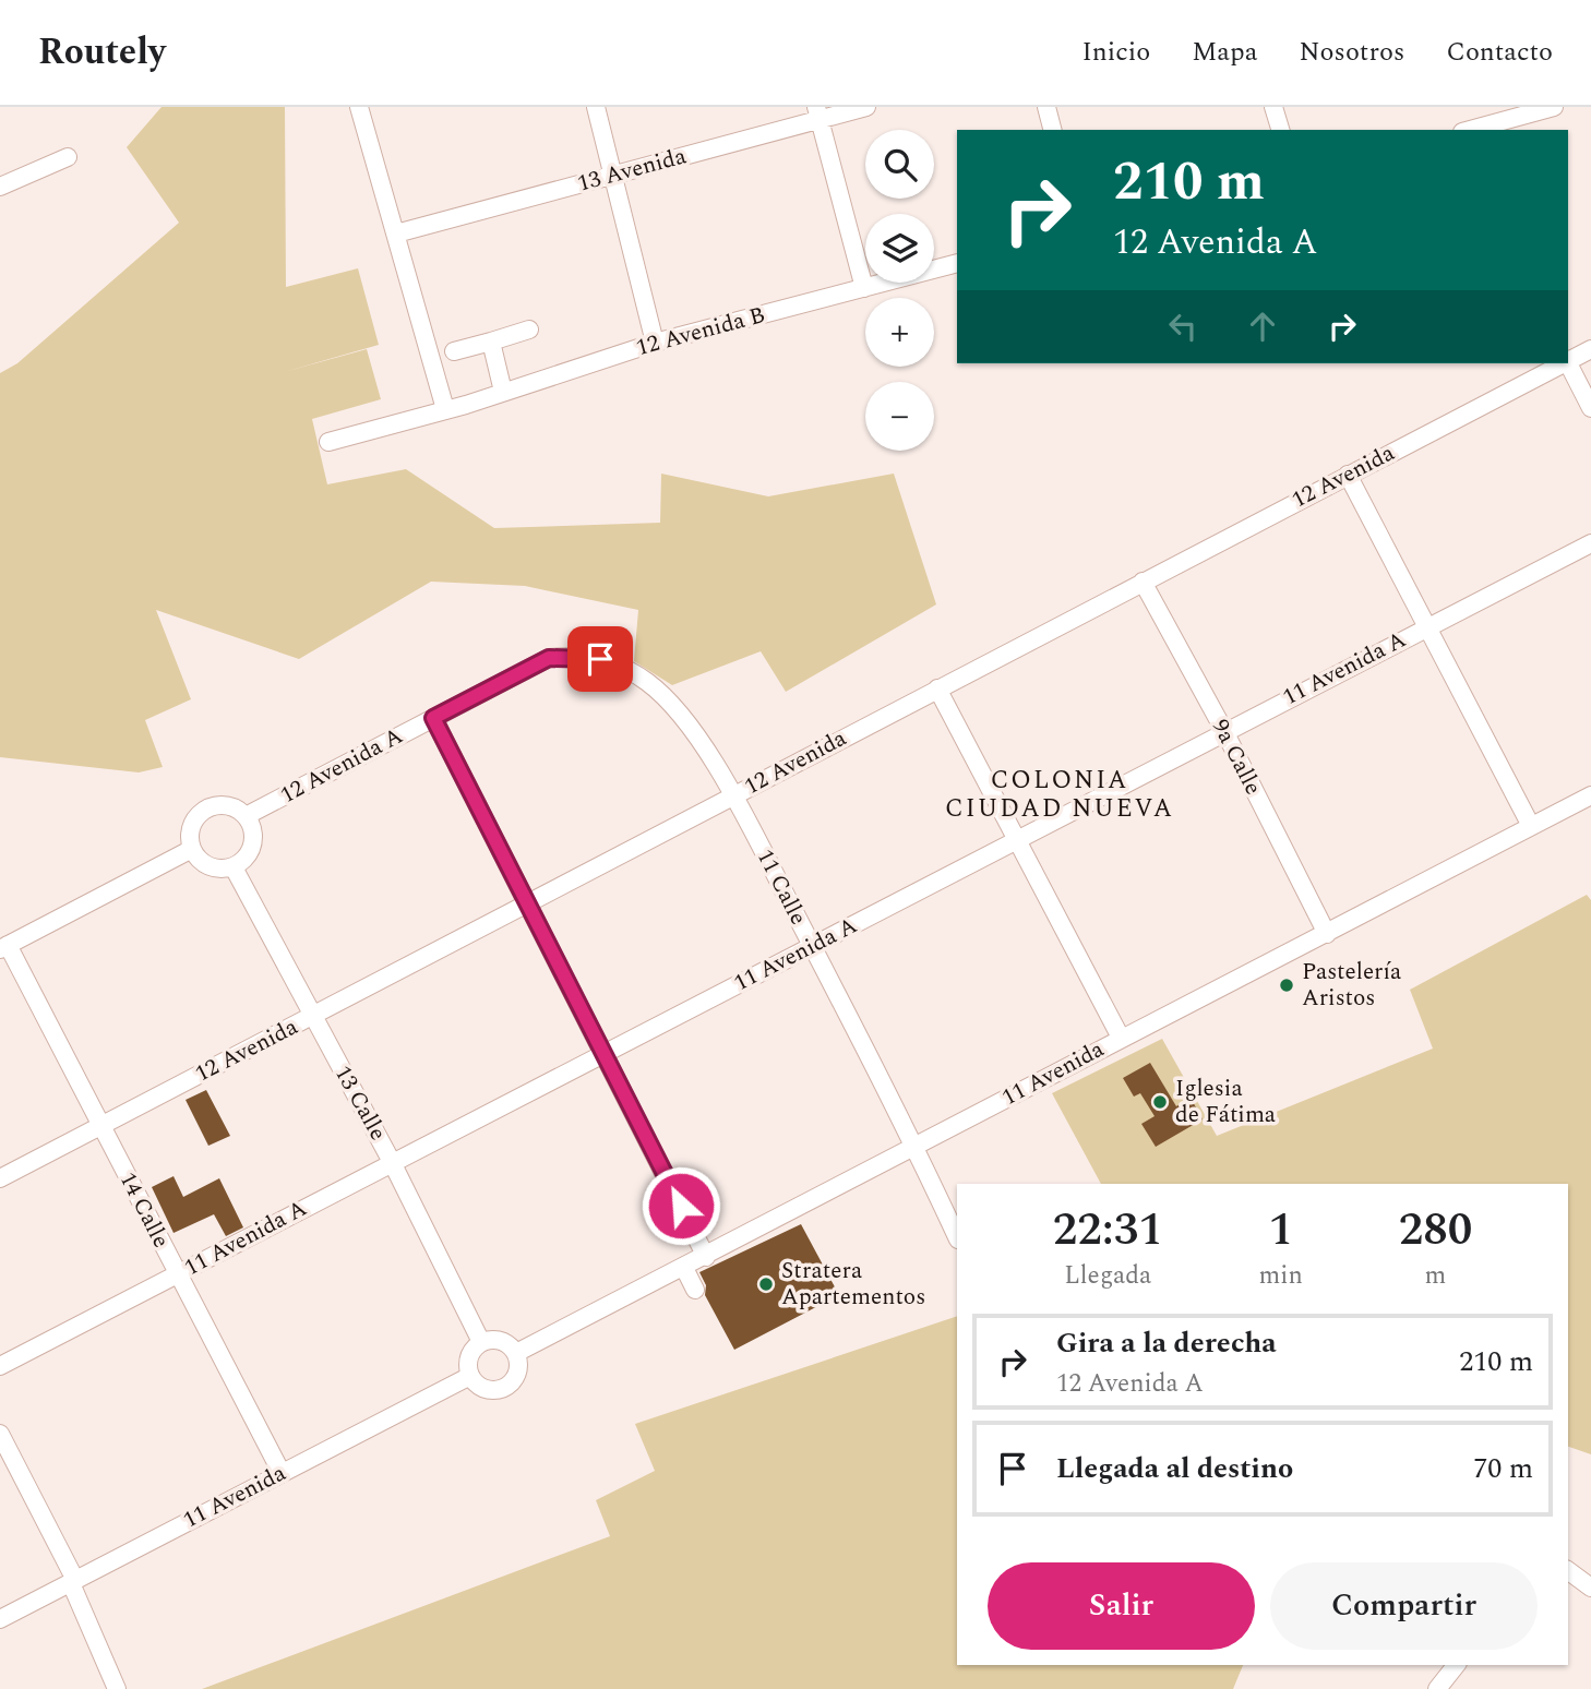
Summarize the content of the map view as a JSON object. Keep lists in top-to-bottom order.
{
  "streets": {
    "street": [
      "13 Avenida",
      "12 Avenida B",
      "12 Avenida",
      "11 Avenida A",
      "9a Calle",
      "12 Avenida A",
      "11 Calle",
      "11 Avenida",
      "13 Calle",
      "14 Calle"
    ]
  },
  "crossings": [
    ["12 Avenida", "9a Calle"],
    ["12 Avenida", "11 Calle"],
    ["12 Avenida", "13 Calle"],
    ["12 Avenida", "14 Calle"],
    ["11 Avenida A", "9a Calle"],
    ["11 Avenida A", "11 Calle"],
    ["11 Avenida A", "13 Calle"],
    ["11 Avenida A", "14 Calle"],
    ["9a Calle", "11 Avenida"],
    ["12 Avenida A", "11 Calle"],
    ["12 Avenida A", "13 Calle"],
    ["11 Calle", "11 Avenida"],
    ["11 Avenida", "13 Calle"],
    ["11 Avenida", "14 Calle"]
  ],
  "districts": ["COLONIA CIUDAD NUEVA"],
  "places": ["Pastelería Aristos", "Iglesia de Fátima", "Stratera Apartementos"],
  "page": {
    "header": "Routely",
    "nav": [
      "Inicio",
      "Mapa",
      "Nosotros",
      "Contacto"
    ],
    "map_buttons": ["+", "−"],
    "turn": ["210 m", "12 Avenida A"],
    "eta": [
      "22:31",
      "Llegada",
      "1",
      "min",
      "280",
      "m"
    ],
    "list": [
      {
        "name": "Gira a la derecha",
        "note": "12 Avenida A",
        "value": "210 m"
      },
      {
        "name": "Llegada al destino",
        "value": "70 m"
      }
    ],
    "buttons": ["Salir", "Compartir"]
  }
}
